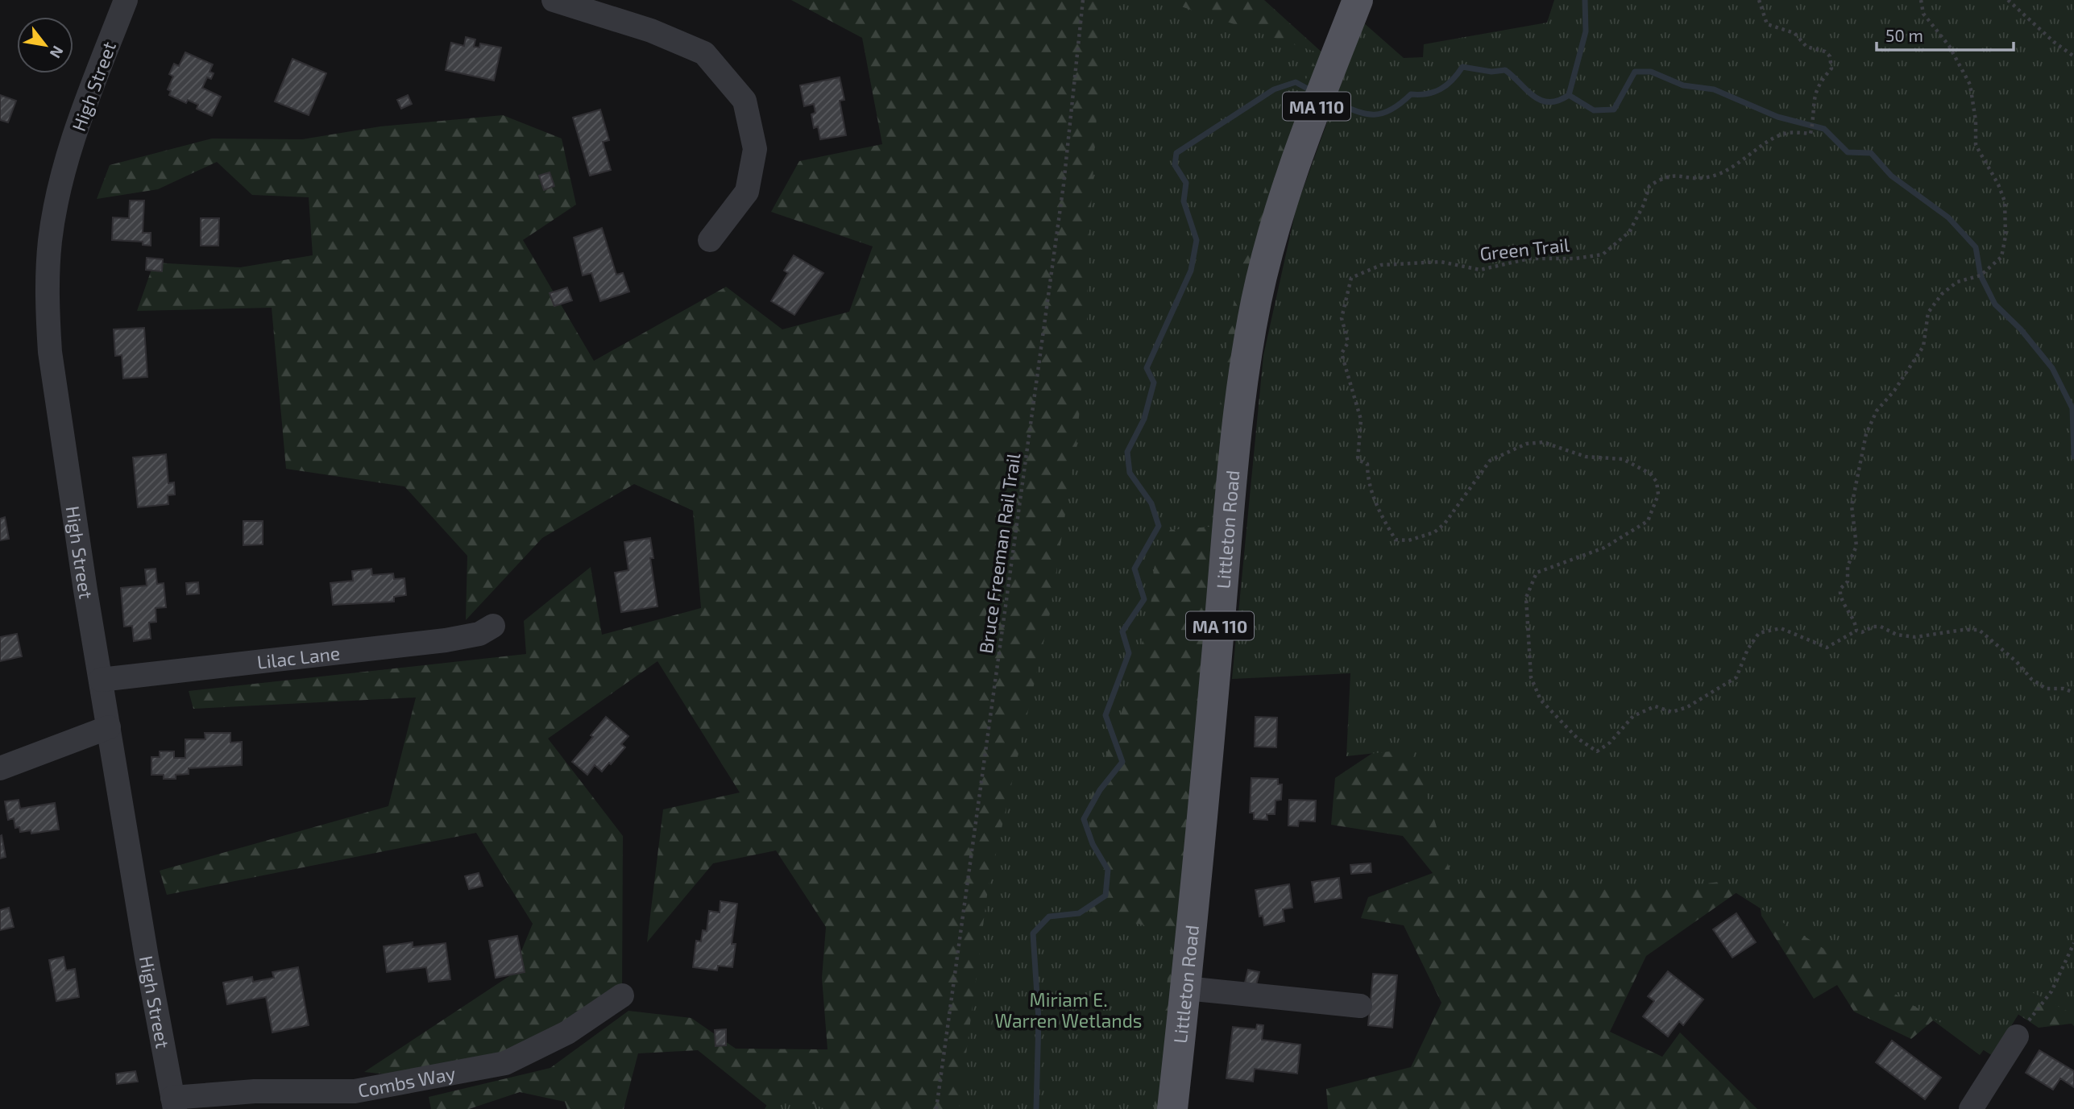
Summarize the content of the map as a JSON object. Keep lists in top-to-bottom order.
{
  "streets": {
    "main road": ["MA 110", "Littleton Road"],
    "street": ["High Street", "Lilac Lane", "Combs Way"],
    "path": ["Green Trail", "Bruce Freeman Rail Trail"]
  },
  "crossings": [
    ["High Street", "Lilac Lane"],
    ["High Street", "Combs Way"]
  ],
  "parks": ["Miriam E. Warren Wetlands"],
  "scale_bar": "50 m",
  "north": "bottom right"
}
